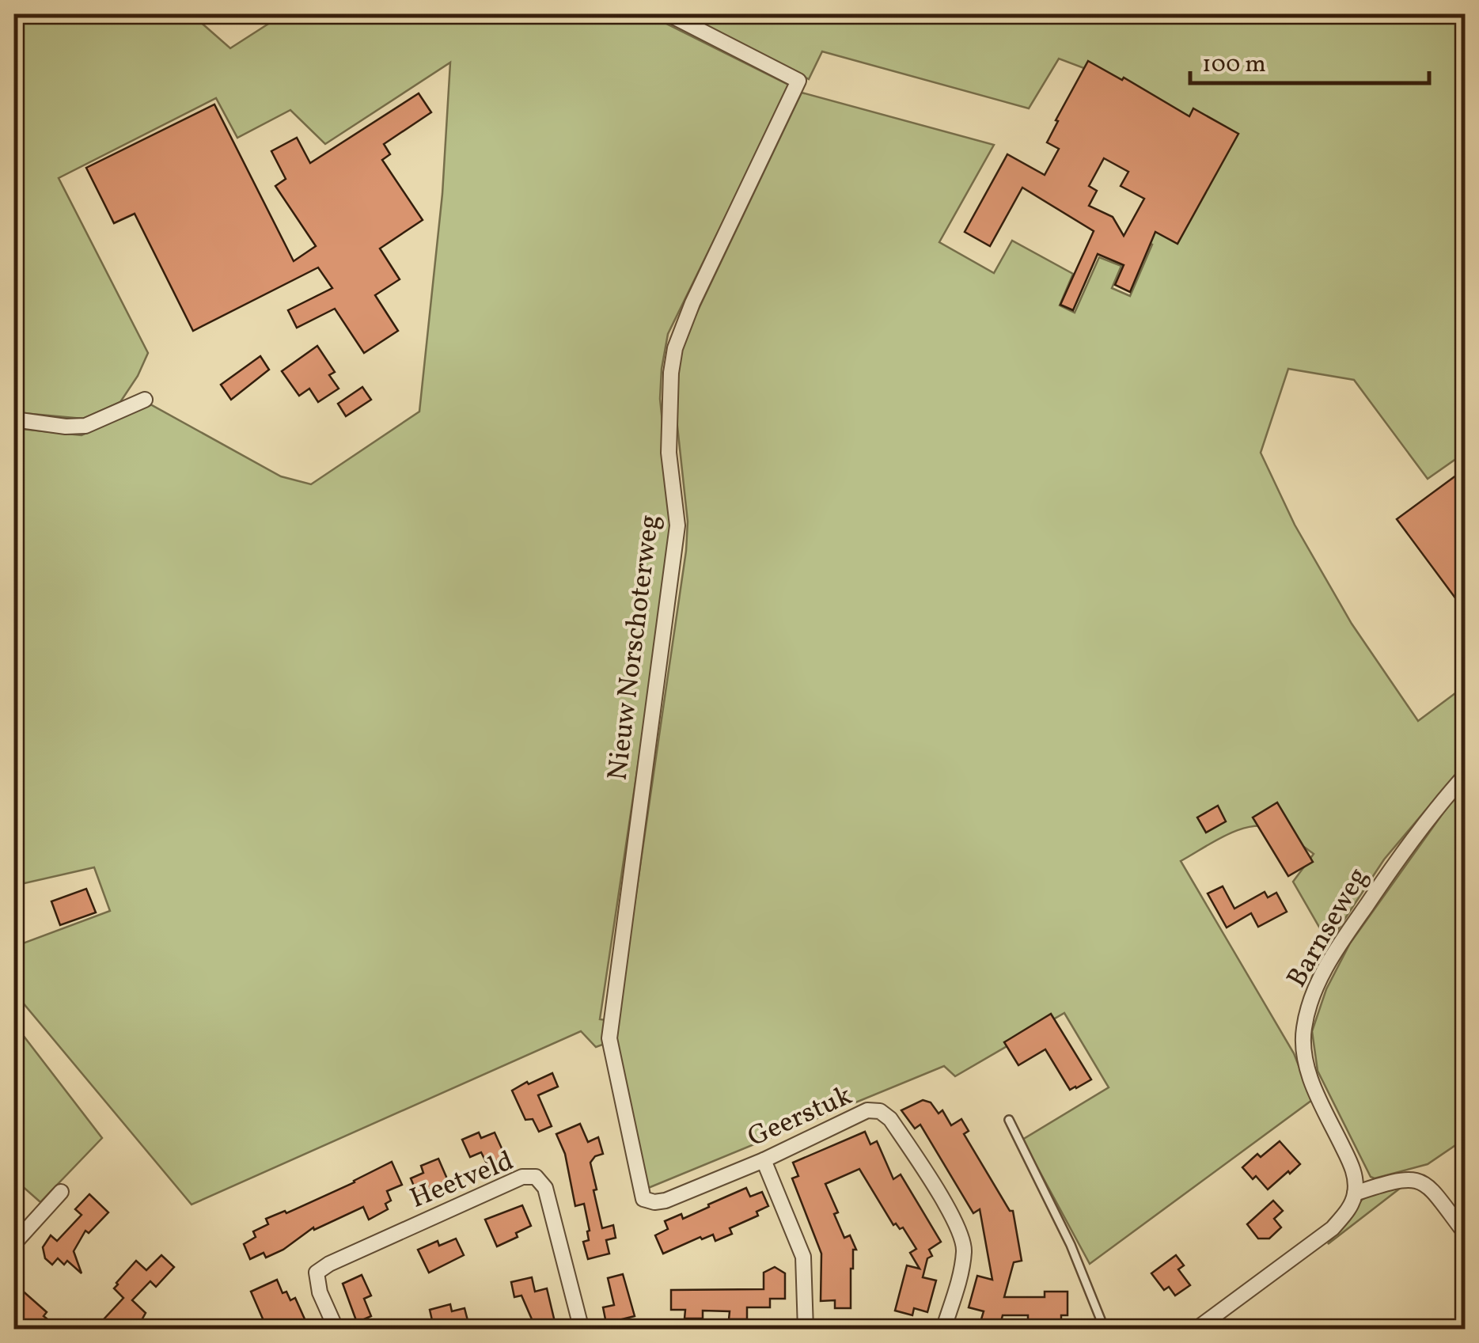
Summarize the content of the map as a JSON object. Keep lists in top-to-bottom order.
{
  "streets": {
    "street": [
      "Nieuw Norschoterweg",
      "Barnseweg",
      "Geerstuk",
      "Heetveld"
    ]
  },
  "crossings": [
    ["Nieuw Norschoterweg", "Geerstuk"]
  ],
  "scale_bar": "100 m"
}
